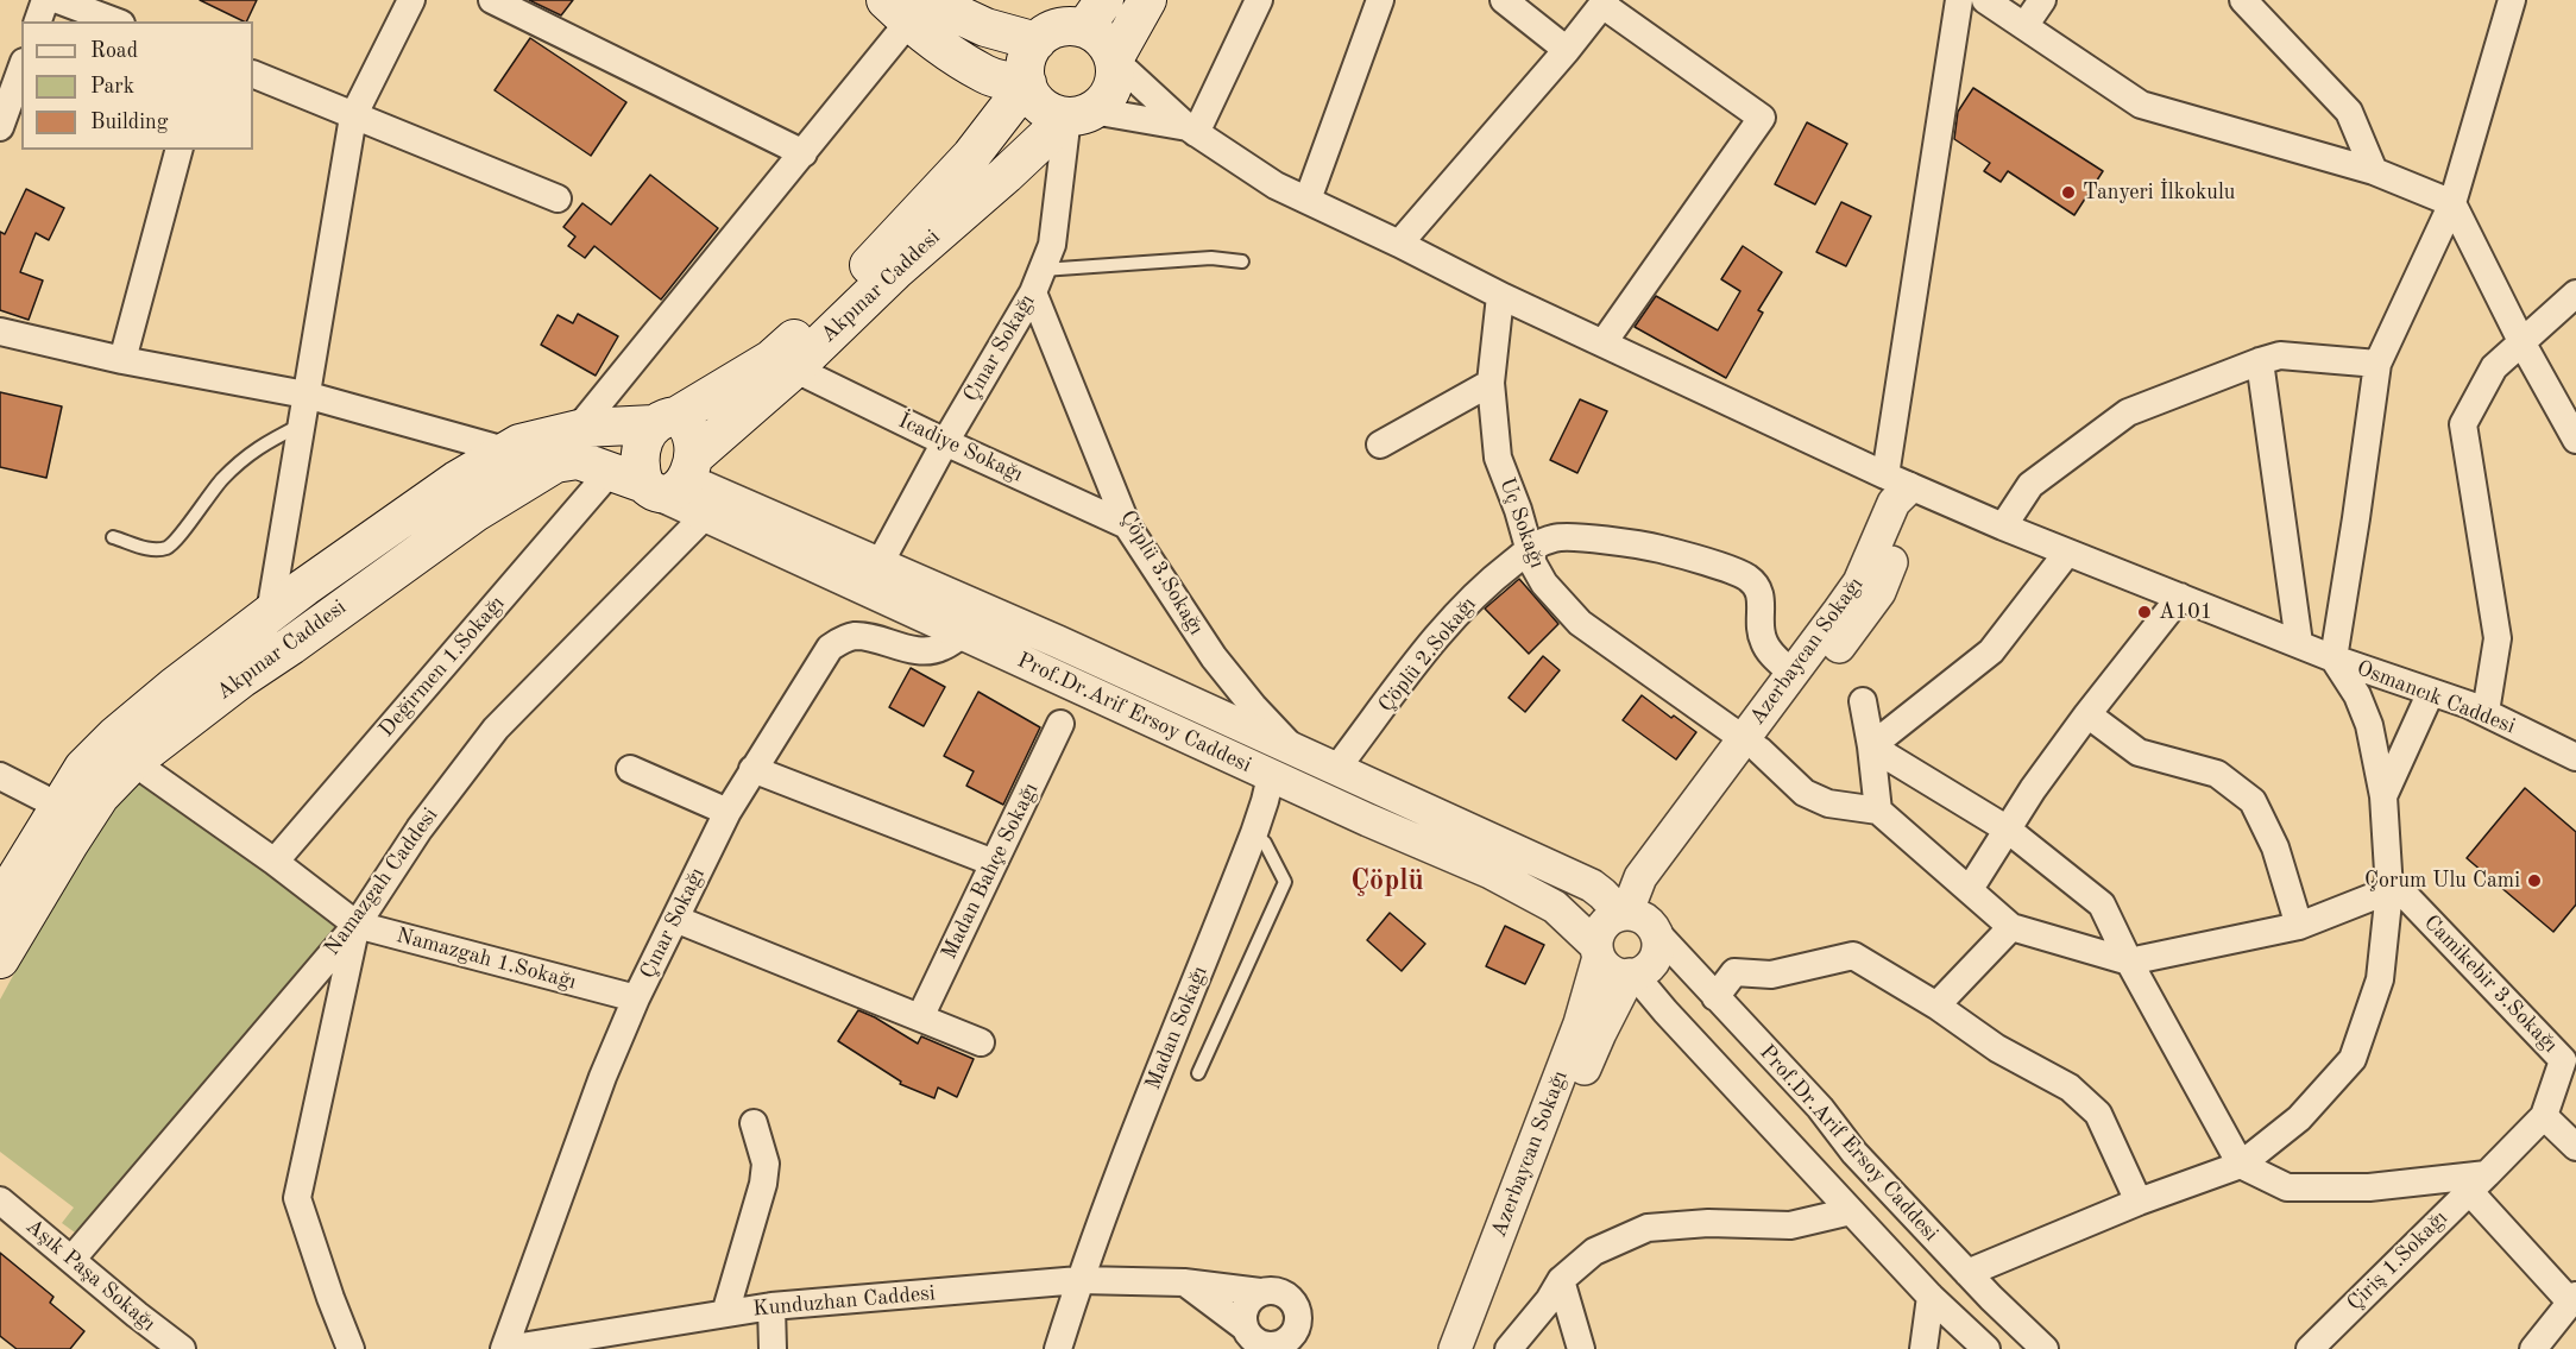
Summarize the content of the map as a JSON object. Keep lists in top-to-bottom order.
{
  "streets": {
    "main road": ["Akpınar Caddesi"],
    "street": [
      "Çınar Sokağı",
      "İcadiye Sokağı",
      "Uç Sokağı",
      "Çöplü 3.Sokağı",
      "Azerbaycan Sokağı",
      "Çöplü 2.Sokağı",
      "Değirmen 1.Sokağı",
      "Osmancık Caddesi",
      "Prof.Dr.Arif Ersoy Caddesi",
      "Madan Bahçe Sokağı",
      "Namazgah Caddesi",
      "Namazgah 1.Sokağı",
      "Camikebir 3.Sokağı",
      "Madan Sokağı",
      "Çiriş 1.Sokağı",
      "Aşık Paşa Sokağı",
      "Kunduzhan Caddesi"
    ]
  },
  "crossings": [
    ["Akpınar Caddesi", "Çınar Sokağı"],
    ["Akpınar Caddesi", "İcadiye Sokağı"],
    ["Akpınar Caddesi", "Değirmen 1.Sokağı"],
    ["Akpınar Caddesi", "Prof.Dr.Arif Ersoy Caddesi"],
    ["Akpınar Caddesi", "Namazgah 1.Sokağı"],
    ["Çınar Sokağı", "İcadiye Sokağı"],
    ["Çınar Sokağı", "Çöplü 3.Sokağı"],
    ["Çınar Sokağı", "Prof.Dr.Arif Ersoy Caddesi"],
    ["Çınar Sokağı", "Namazgah 1.Sokağı"],
    ["Çınar Sokağı", "Kunduzhan Caddesi"],
    ["İcadiye Sokağı", "Çöplü 3.Sokağı"],
    ["Uç Sokağı", "Azerbaycan Sokağı"],
    ["Uç Sokağı", "Çöplü 2.Sokağı"],
    ["Uç Sokağı", "Osmancık Caddesi"],
    ["Çöplü 3.Sokağı", "Prof.Dr.Arif Ersoy Caddesi"],
    ["Azerbaycan Sokağı", "Çöplü 2.Sokağı"],
    ["Azerbaycan Sokağı", "Prof.Dr.Arif Ersoy Caddesi"],
    ["Çöplü 2.Sokağı", "Prof.Dr.Arif Ersoy Caddesi"],
    ["Değirmen 1.Sokağı", "Namazgah 1.Sokağı"],
    ["Prof.Dr.Arif Ersoy Caddesi", "Namazgah Caddesi"],
    ["Prof.Dr.Arif Ersoy Caddesi", "Madan Sokağı"],
    ["Namazgah Caddesi", "Namazgah 1.Sokağı"],
    ["Namazgah Caddesi", "Aşık Paşa Sokağı"],
    ["Madan Sokağı", "Kunduzhan Caddesi"]
  ],
  "districts": ["Çöplü"],
  "places": ["Tanyeri İlkokulu", "A101", "Çorum Ulu Cami"],
  "legend": ["Road", "Park", "Building"]
}
